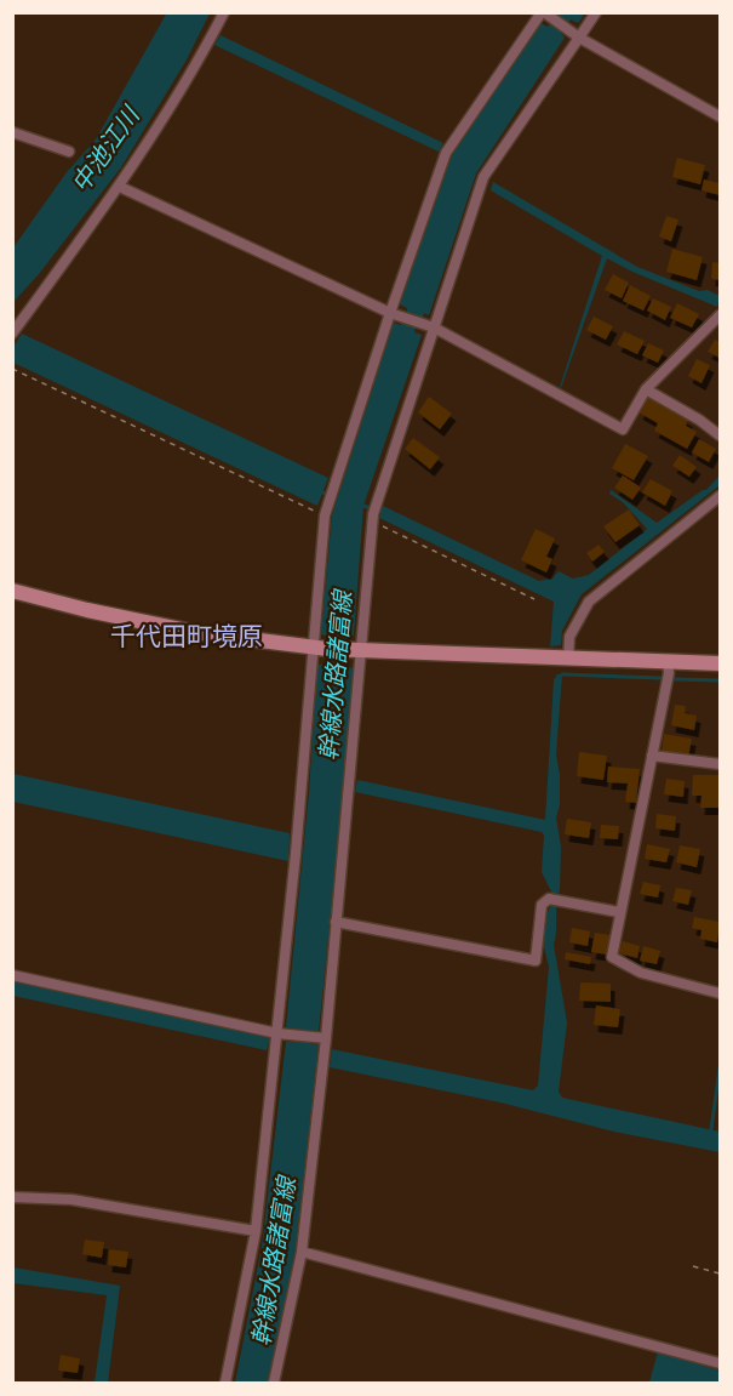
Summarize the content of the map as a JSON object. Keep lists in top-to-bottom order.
{
  "districts": ["千代田町境原"],
  "water": ["中池江川", "幹線水路諸富線"]
}
